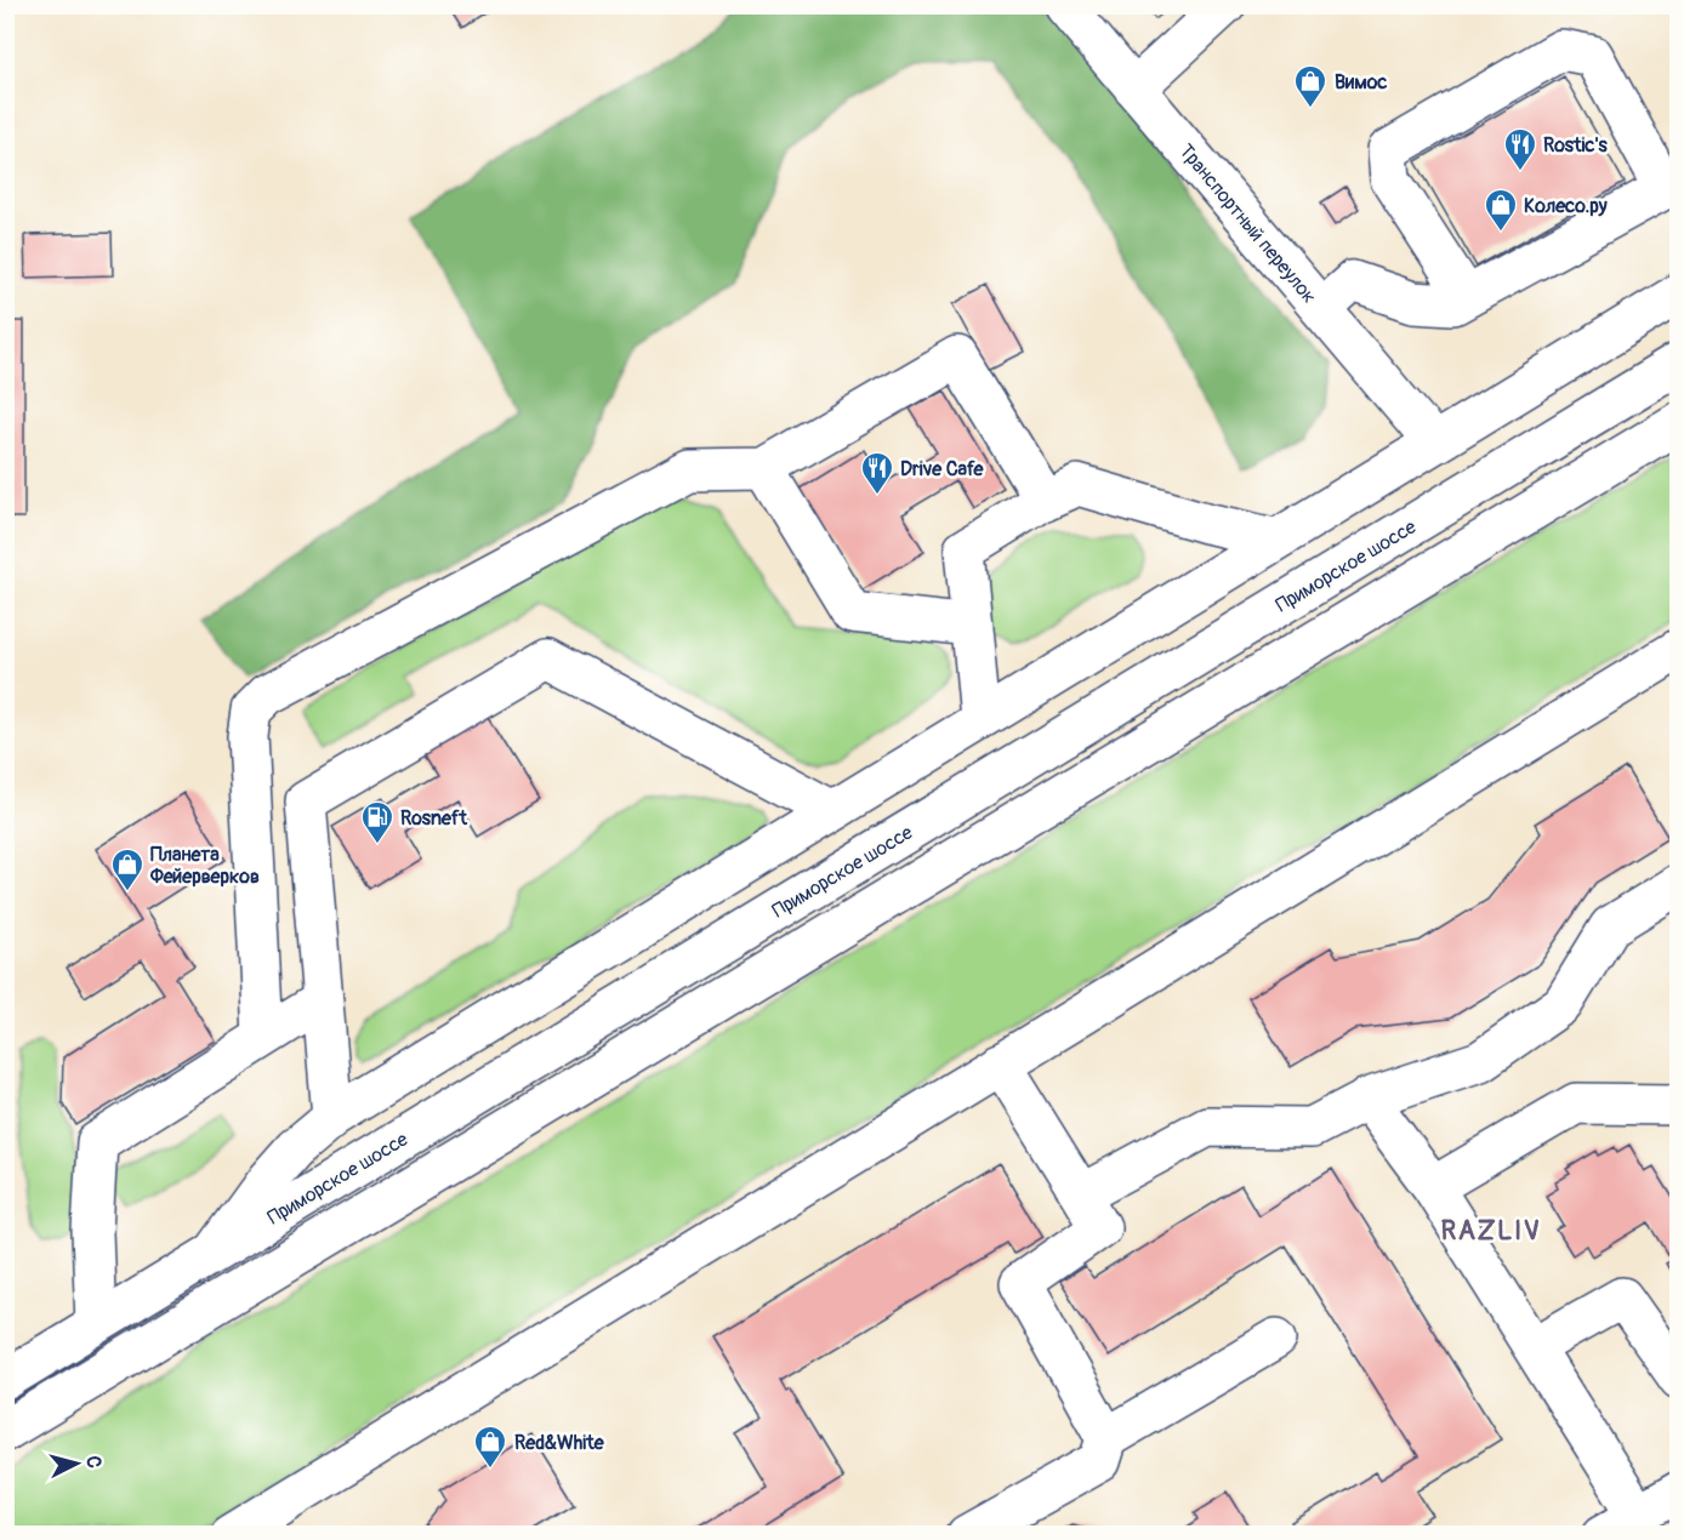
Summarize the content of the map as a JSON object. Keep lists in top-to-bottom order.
{
  "streets": {
    "main road": ["Транспортный переулок", "Приморское шоссе"]
  },
  "districts": ["RAZLIV"],
  "places": {
    "shop": [
      "Вимос",
      "Колесо.ру",
      "Планета Фейерверков",
      "Red&White"
    ],
    "restaurant": ["Rostic's", "Drive Cafe"],
    "fuel station": ["Rosneft"]
  },
  "north": "right"
}
